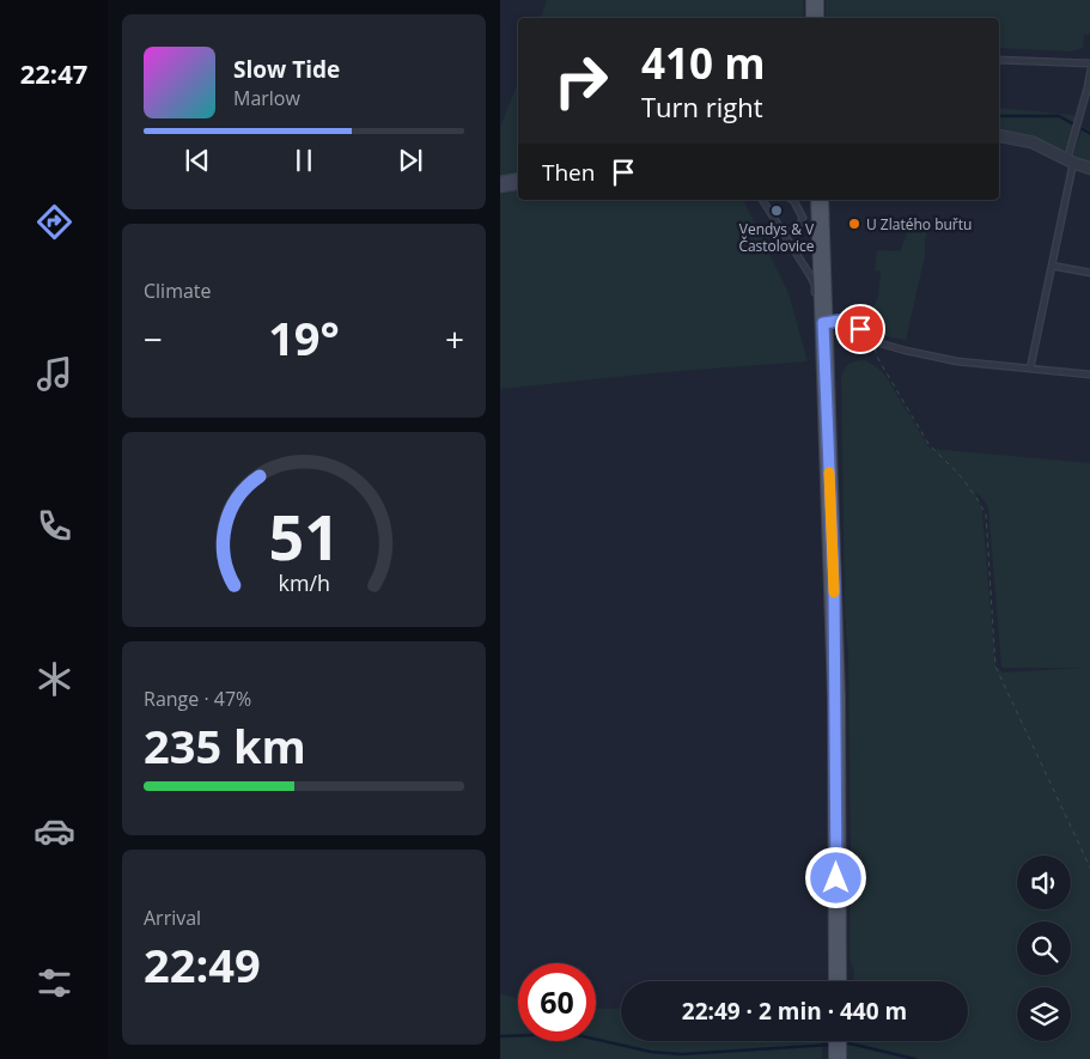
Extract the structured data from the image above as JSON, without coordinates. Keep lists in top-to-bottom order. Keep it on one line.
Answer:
{"places":["Vendys & V Častolovice","U Zlatého buřtu"],"page":{"tabs":"22:47","turn":["410 m","Turn right"],"song":["Slow Tide","Marlow"],"then":"Then","tile":["Climate",["Range · 47%","235 km"],["Arrival","22:49"]],"heat":["−","19°","+"],"limit":"60","trip":"22:49 · 2 min · 440 m","gauge":["51","km/h"]}}
